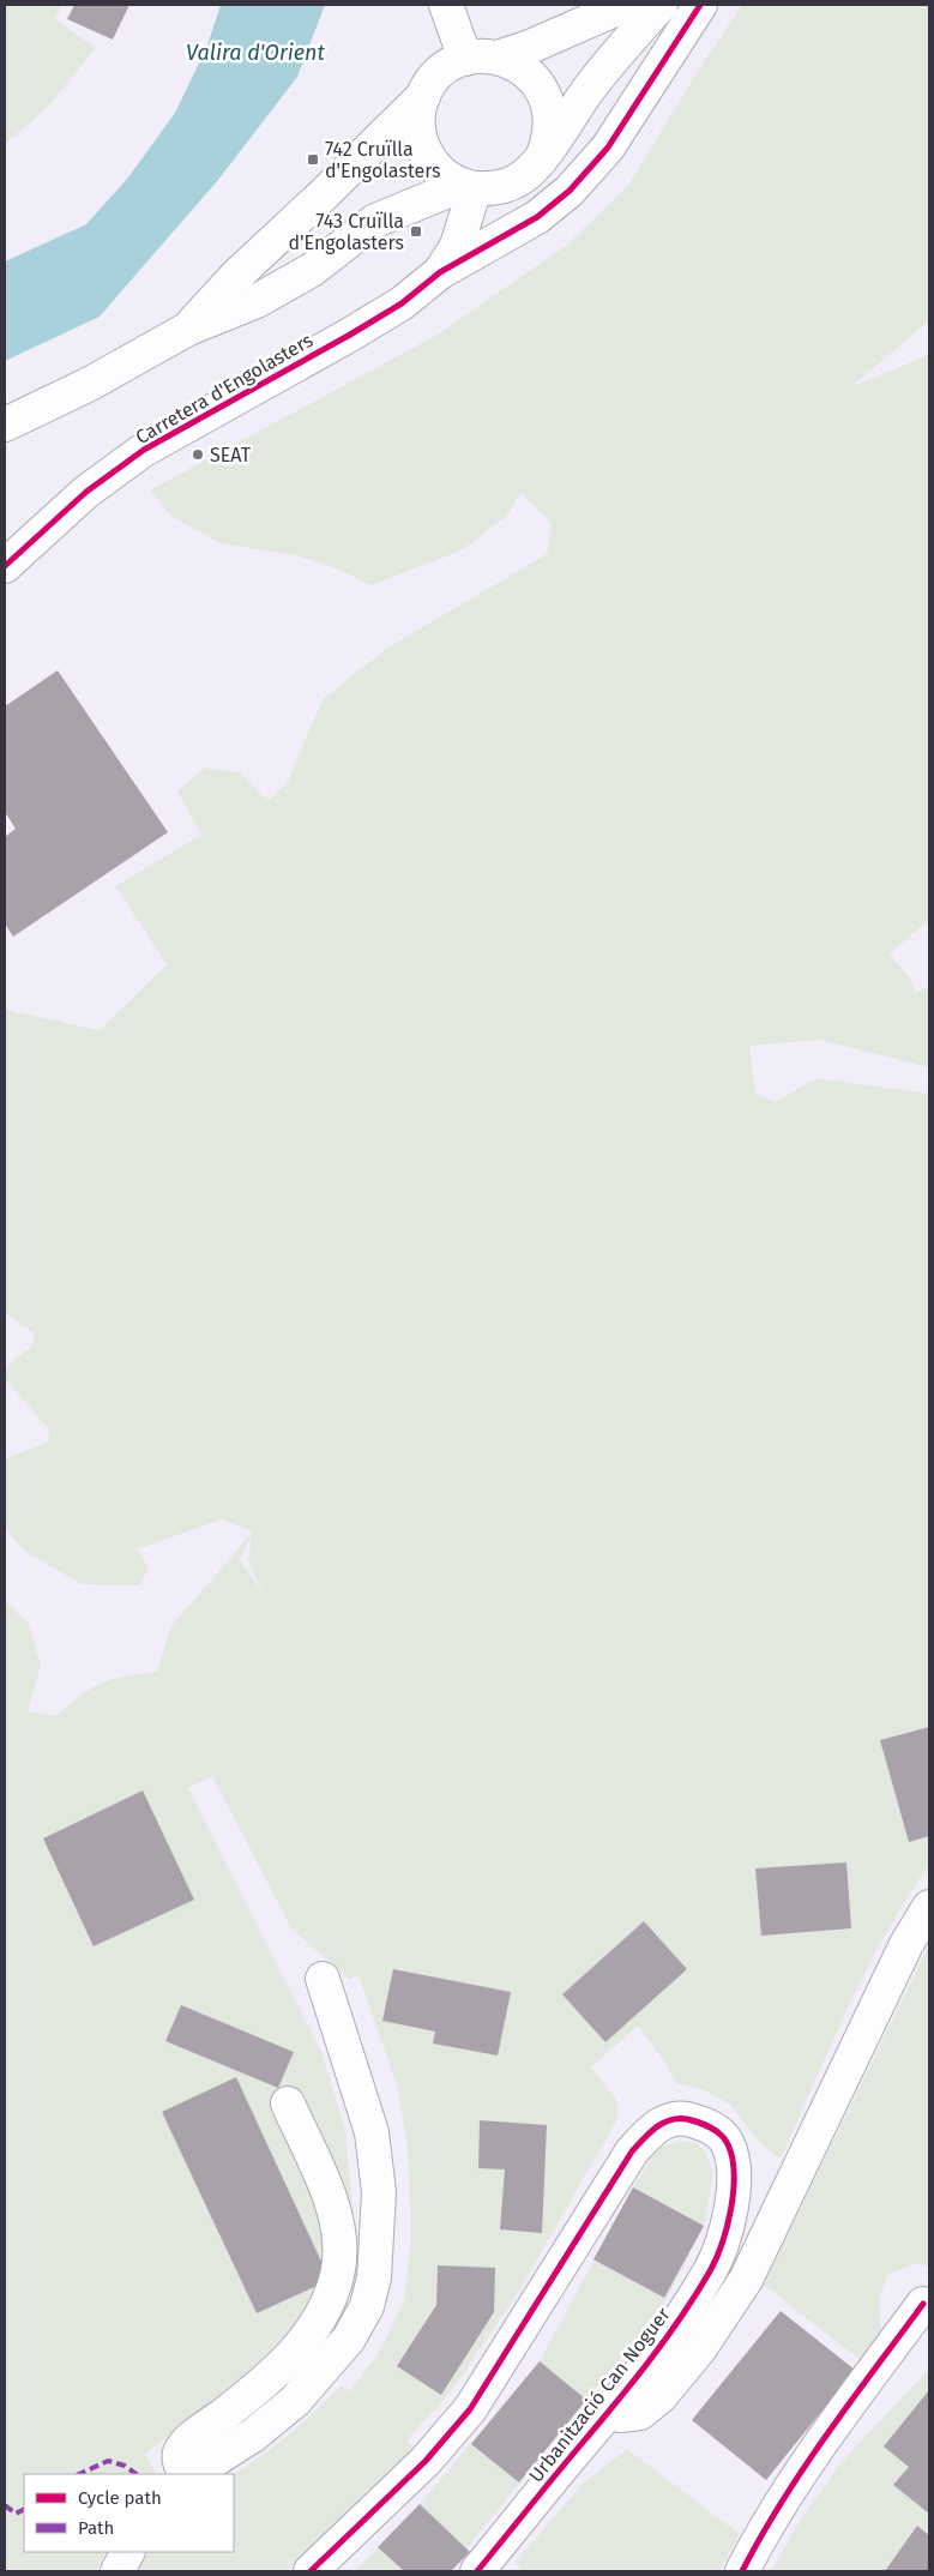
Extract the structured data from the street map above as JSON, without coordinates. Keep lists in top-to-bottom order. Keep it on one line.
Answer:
{"streets":{"main road":["Carretera d'Engolasters","Urbanització Can Noguer"]},"water":["Valira d'Orient"],"places":{"transit":["742 Cruïlla d'Engolasters","743 Cruïlla d'Engolasters"],"other":["SEAT"]},"legend":["Cycle path","Path"]}
